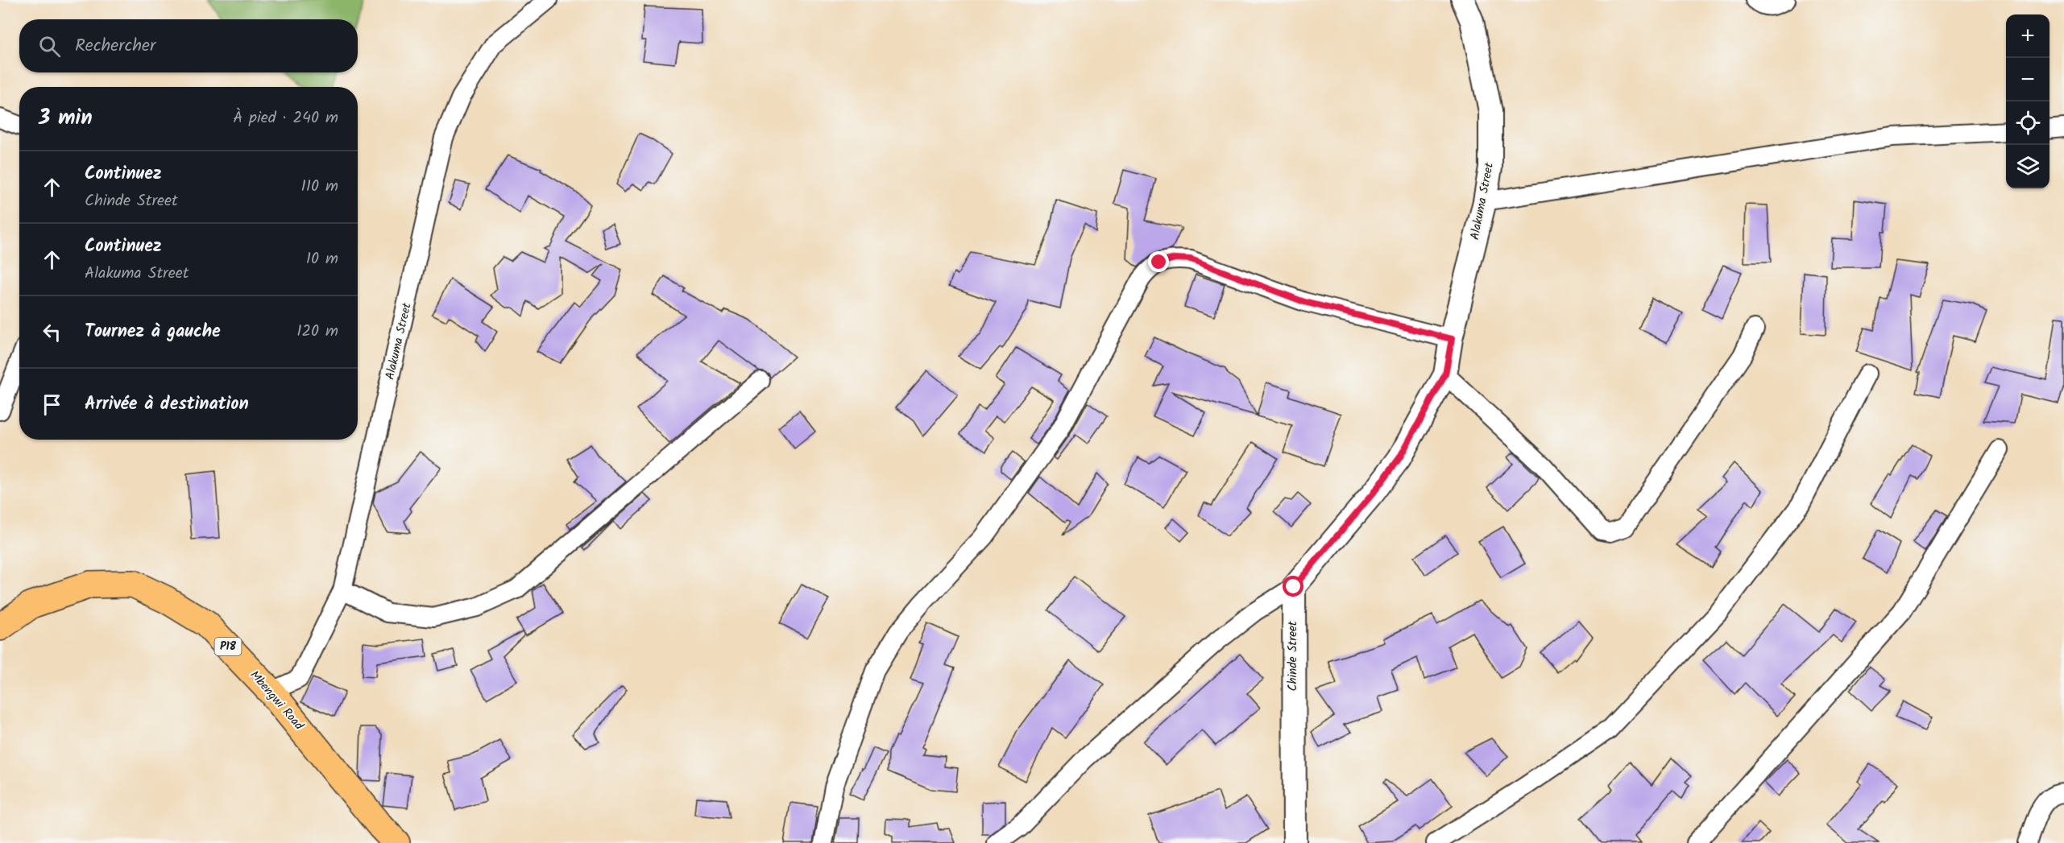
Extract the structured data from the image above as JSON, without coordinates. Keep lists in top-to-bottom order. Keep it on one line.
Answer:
{"streets":{"main road":["P18","Mbengwi Road"],"street":["Alakuma Street","Chinde Street"]},"crossings":[["Alakuma Street","Mbengwi Road"]],"page":{"map_buttons":["+","−"],"search":"Rechercher","heading":["3 min","À pied · 240 m"],"list":[["Continuez","Chinde Street","110 m"],["Continuez","Alakuma Street","10 m"],["Tournez à gauche","120 m"],"Arrivée à destination"]}}
